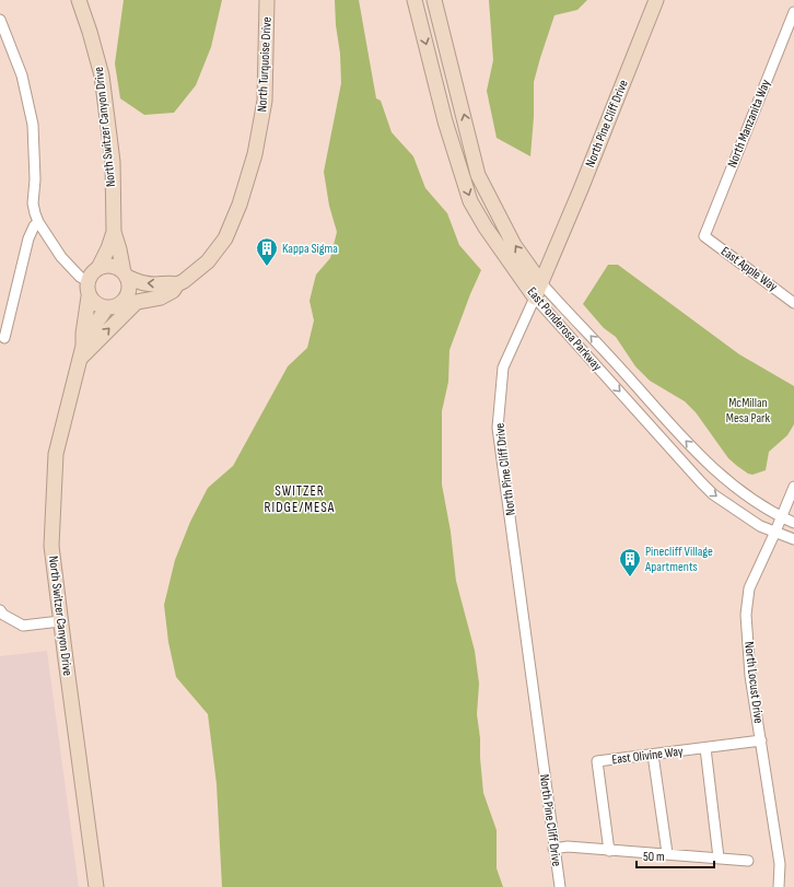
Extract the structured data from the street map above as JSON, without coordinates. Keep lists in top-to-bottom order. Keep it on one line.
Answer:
{"streets":{"street":["North Turquoise Drive","North Pine Cliff Drive","North Manzanita Way","North Switzer Canyon Drive","East Apple Way","East Ponderosa Parkway","North Locust Drive","East Olivine Way"]},"crossings":[["North Turquoise Drive","North Switzer Canyon Drive"],["North Pine Cliff Drive","East Ponderosa Parkway"],["North Manzanita Way","East Apple Way"],["East Ponderosa Parkway","North Locust Drive"],["North Locust Drive","East Olivine Way"]],"districts":["SWITZER RIDGE/MESA"],"parks":["McMillan Mesa Park"],"places":{"building":["Kappa Sigma","Pinecliff Village Apartments"]},"scale_bar":"50 m"}
